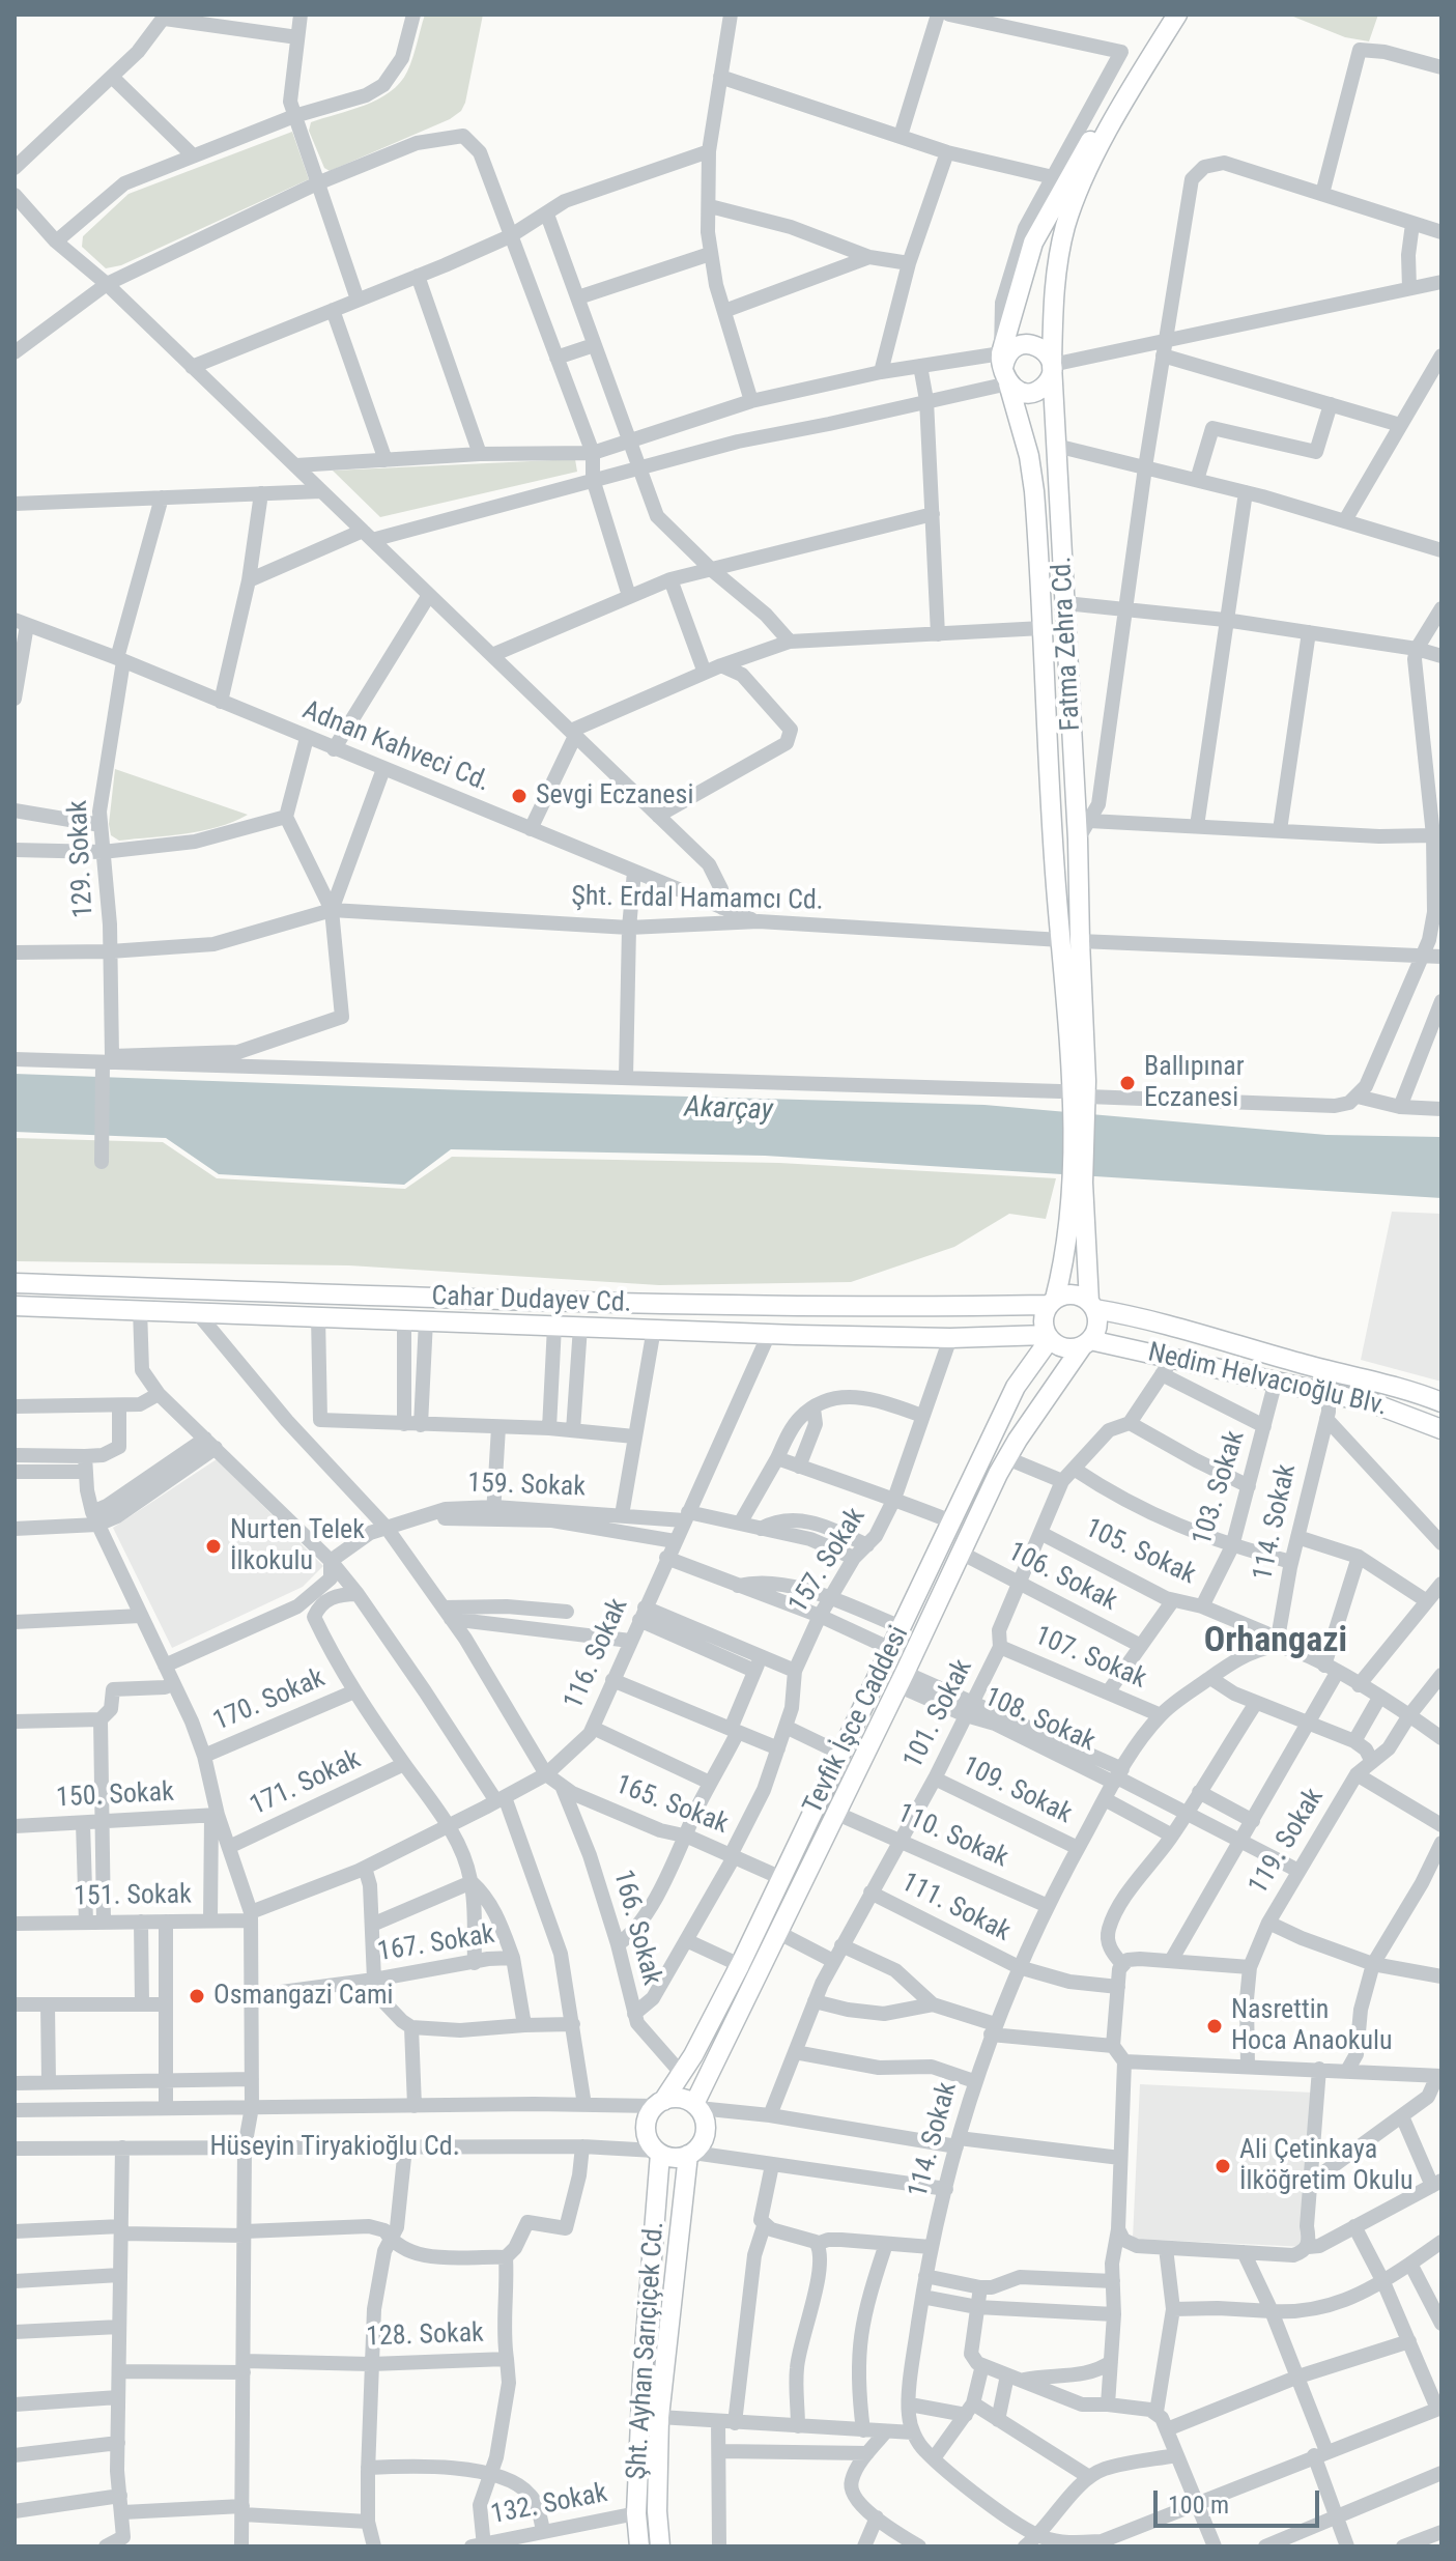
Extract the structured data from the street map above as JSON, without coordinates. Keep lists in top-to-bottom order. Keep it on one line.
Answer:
{"streets":{"main road":["Fatma Zehra Cd.","Cahar Dudayev Cd.","Nedim Helvacıoğlu Blv.","Tevfik İşce Caddesi","Hüseyin Tiryakioğlu Cd.","Şht. Ayhan Sarıçiçek Cd."],"street":["Adnan Kahveci Cd.","129. Sokak","Şht. Erdal Hamamcı Cd.","159. Sokak","103. Sokak","114. Sokak","105. Sokak","157. Sokak","106. Sokak","116. Sokak","107. Sokak","170. Sokak","101. Sokak","108. Sokak","171. Sokak","109. Sokak","150. Sokak","165. Sokak","110. Sokak","119. Sokak","151. Sokak","111. Sokak","166. Sokak","167. Sokak","128. Sokak","132. Sokak"]},"crossings":[["Fatma Zehra Cd.","Şht. Erdal Hamamcı Cd."],["Fatma Zehra Cd.","Cahar Dudayev Cd."],["Fatma Zehra Cd.","Nedim Helvacıoğlu Blv."],["Fatma Zehra Cd.","Tevfik İşce Caddesi"],["Adnan Kahveci Cd.","129. Sokak"],["Adnan Kahveci Cd.","Şht. Erdal Hamamcı Cd."],["129. Sokak","Şht. Erdal Hamamcı Cd."],["Cahar Dudayev Cd.","Nedim Helvacıoğlu Blv."],["Cahar Dudayev Cd.","157. Sokak"],["Cahar Dudayev Cd.","116. Sokak"],["Cahar Dudayev Cd.","Tevfik İşce Caddesi"],["Nedim Helvacıoğlu Blv.","103. Sokak"],["Nedim Helvacıoğlu Blv.","114. Sokak"],["Nedim Helvacıoğlu Blv.","101. Sokak"],["Nedim Helvacıoğlu Blv.","Tevfik İşce Caddesi"],["159. Sokak","157. Sokak"],["159. Sokak","116. Sokak"],["103. Sokak","105. Sokak"],["114. Sokak","105. Sokak"],["114. Sokak","107. Sokak"],["114. Sokak","108. Sokak"],["114. Sokak","109. Sokak"],["114. Sokak","110. Sokak"],["114. Sokak","111. Sokak"],["114. Sokak","Hüseyin Tiryakioğlu Cd."],["105. Sokak","101. Sokak"],["105. Sokak","119. Sokak"],["157. Sokak","165. Sokak"],["157. Sokak","166. Sokak"],["106. Sokak","101. Sokak"],["106. Sokak","Tevfik İşce Caddesi"],["116. Sokak","165. Sokak"],["116. Sokak","151. Sokak"],["107. Sokak","101. Sokak"],["101. Sokak","108. Sokak"],["101. Sokak","109. Sokak"],["101. Sokak","110. Sokak"],["101. Sokak","111. Sokak"],["101. Sokak","Hüseyin Tiryakioğlu Cd."],["Tevfik İşce Caddesi","108. Sokak"],["Tevfik İşce Caddesi","165. Sokak"],["Tevfik İşce Caddesi","110. Sokak"],["Tevfik İşce Caddesi","166. Sokak"],["Tevfik İşce Caddesi","Hüseyin Tiryakioğlu Cd."],["Tevfik İşce Caddesi","Şht. Ayhan Sarıçiçek Cd."],["108. Sokak","119. Sokak"],["165. Sokak","166. Sokak"],["Hüseyin Tiryakioğlu Cd.","Şht. Ayhan Sarıçiçek Cd."],["Şht. Ayhan Sarıçiçek Cd.","132. Sokak"]],"districts":["Orhangazi"],"water":["Akarçay"],"places":["Sevgi Eczanesi","Ballıpınar Eczanesi","Nurten Telek İlkokulu","Osmangazi Cami","Nasrettin Hoca Anaokulu","Ali Çetinkaya İlköğretim Okulu"],"scale_bar":"100 m"}
